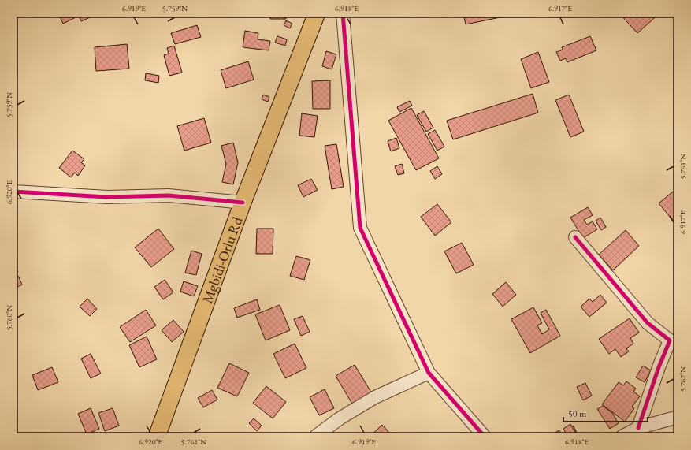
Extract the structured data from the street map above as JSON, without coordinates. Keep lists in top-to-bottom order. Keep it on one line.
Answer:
{"streets":{"main road":["Mgbidi-Orlu Rd"]},"scale_bar":"50 m","coordinates":["6.919°E","5.759°N","6.918°E","6.917°E","5.761°N","6.920°E","5.760°N","5.762°N"]}
